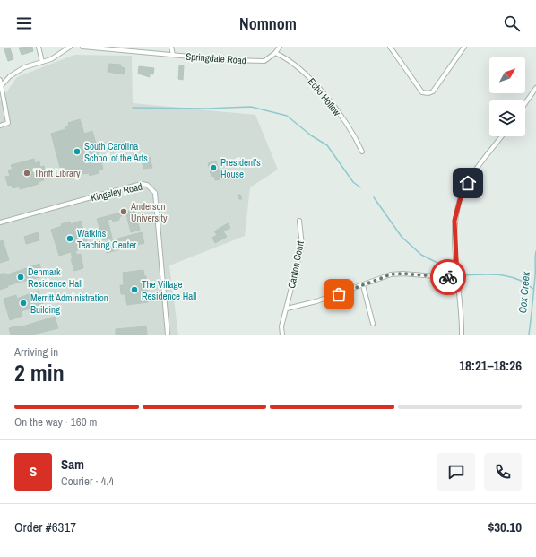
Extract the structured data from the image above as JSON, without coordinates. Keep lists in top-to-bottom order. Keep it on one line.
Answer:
{"streets":{"street":["Springdale Road","Echo Hollow","Kingsley Road","Carlton Court"]},"crossings":[["Springdale Road","Echo Hollow"]],"water":["Cox Creek"],"places":["South Carolina School of the Arts","President's House","Thrift Library","Anderson University","Watkins Teaching Center","Denmark Residence Hall","The Village Residence Hall","Merritt Administration Building"],"north":"top right","page":{"header":"Nomnom","heading":["2 min","Arriving in","18:21–18:26"],"panel":["Sam","Courier · 4.4","Order #6317","$30.10"],"bar":"On the way · 160 m","round":"S"}}
